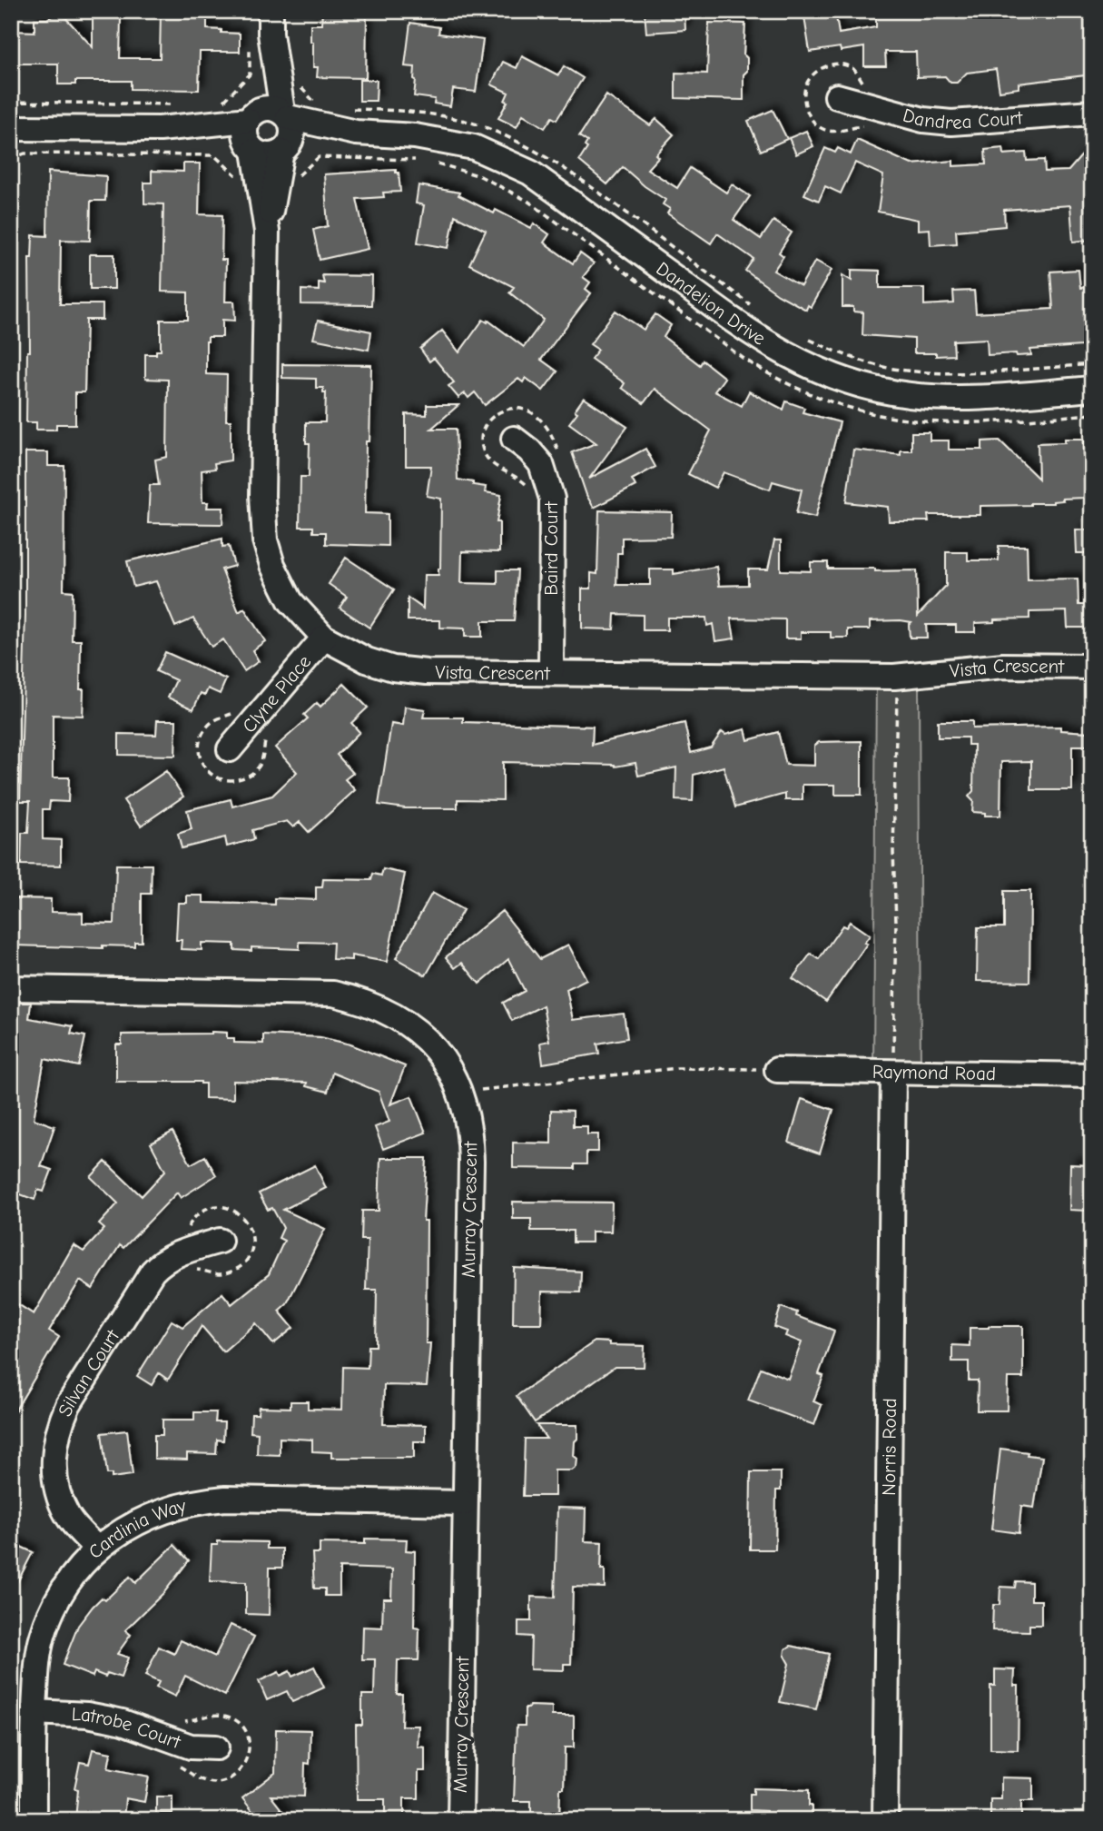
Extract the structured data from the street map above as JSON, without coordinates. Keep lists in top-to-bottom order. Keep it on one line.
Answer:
{"streets":{"street":["Dandrea Court","Dandelion Drive","Baird Court","Vista Crescent","Clyne Place","Raymond Road","Murray Crescent","Silvan Court","Norris Road","Cardinia Way","Latrobe Court"]},"crossings":[["Dandelion Drive","Vista Crescent"],["Baird Court","Vista Crescent"],["Vista Crescent","Clyne Place"],["Raymond Road","Norris Road"],["Murray Crescent","Cardinia Way"],["Silvan Court","Cardinia Way"],["Cardinia Way","Latrobe Court"]]}
